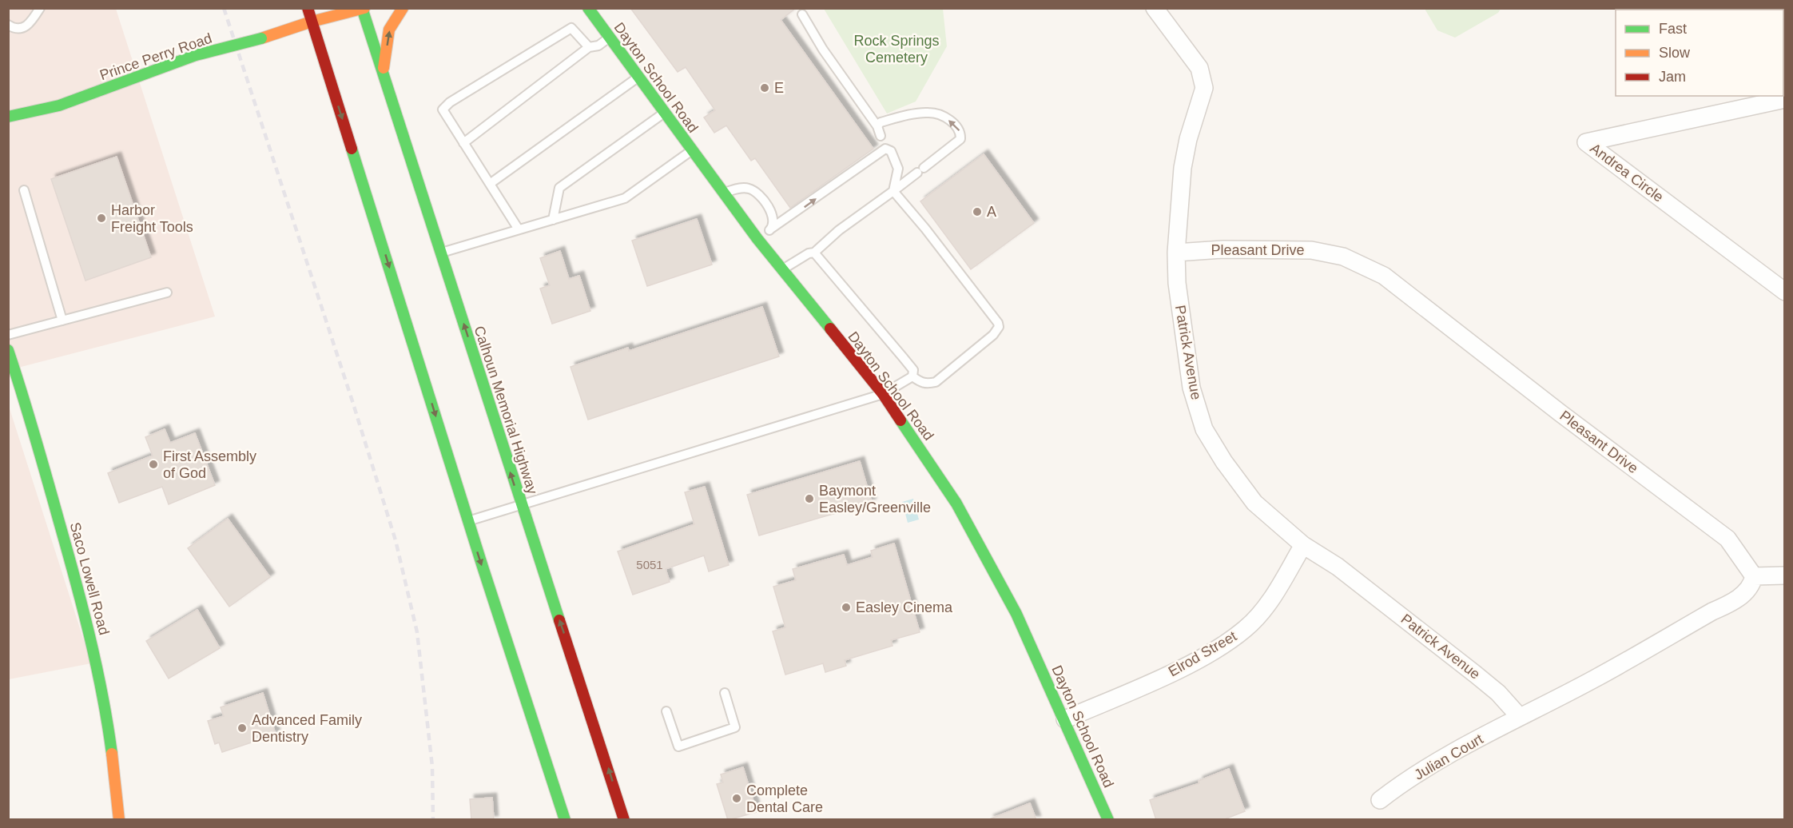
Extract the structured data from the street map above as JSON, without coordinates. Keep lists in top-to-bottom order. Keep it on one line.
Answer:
{"streets":{"main road":["Prince Perry Road","Dayton School Road","Calhoun Memorial Highway","Saco Lowell Road"],"street":["Andrea Circle","Pleasant Drive","Patrick Avenue","Elrod Street","Julian Court"]},"crossings":[["Prince Perry Road","Calhoun Memorial Highway"],["Dayton School Road","Elrod Street"],["Pleasant Drive","Patrick Avenue"],["Patrick Avenue","Elrod Street"],["Patrick Avenue","Julian Court"]],"parks":["Rock Springs Cemetery"],"places":["E","A","Harbor Freight Tools","First Assembly of God","Baymont Easley/Greenville","Easley Cinema","Advanced Family Dentistry","Complete Dental Care"],"house_numbers":["5051"],"legend":["Fast","Slow","Jam"]}
